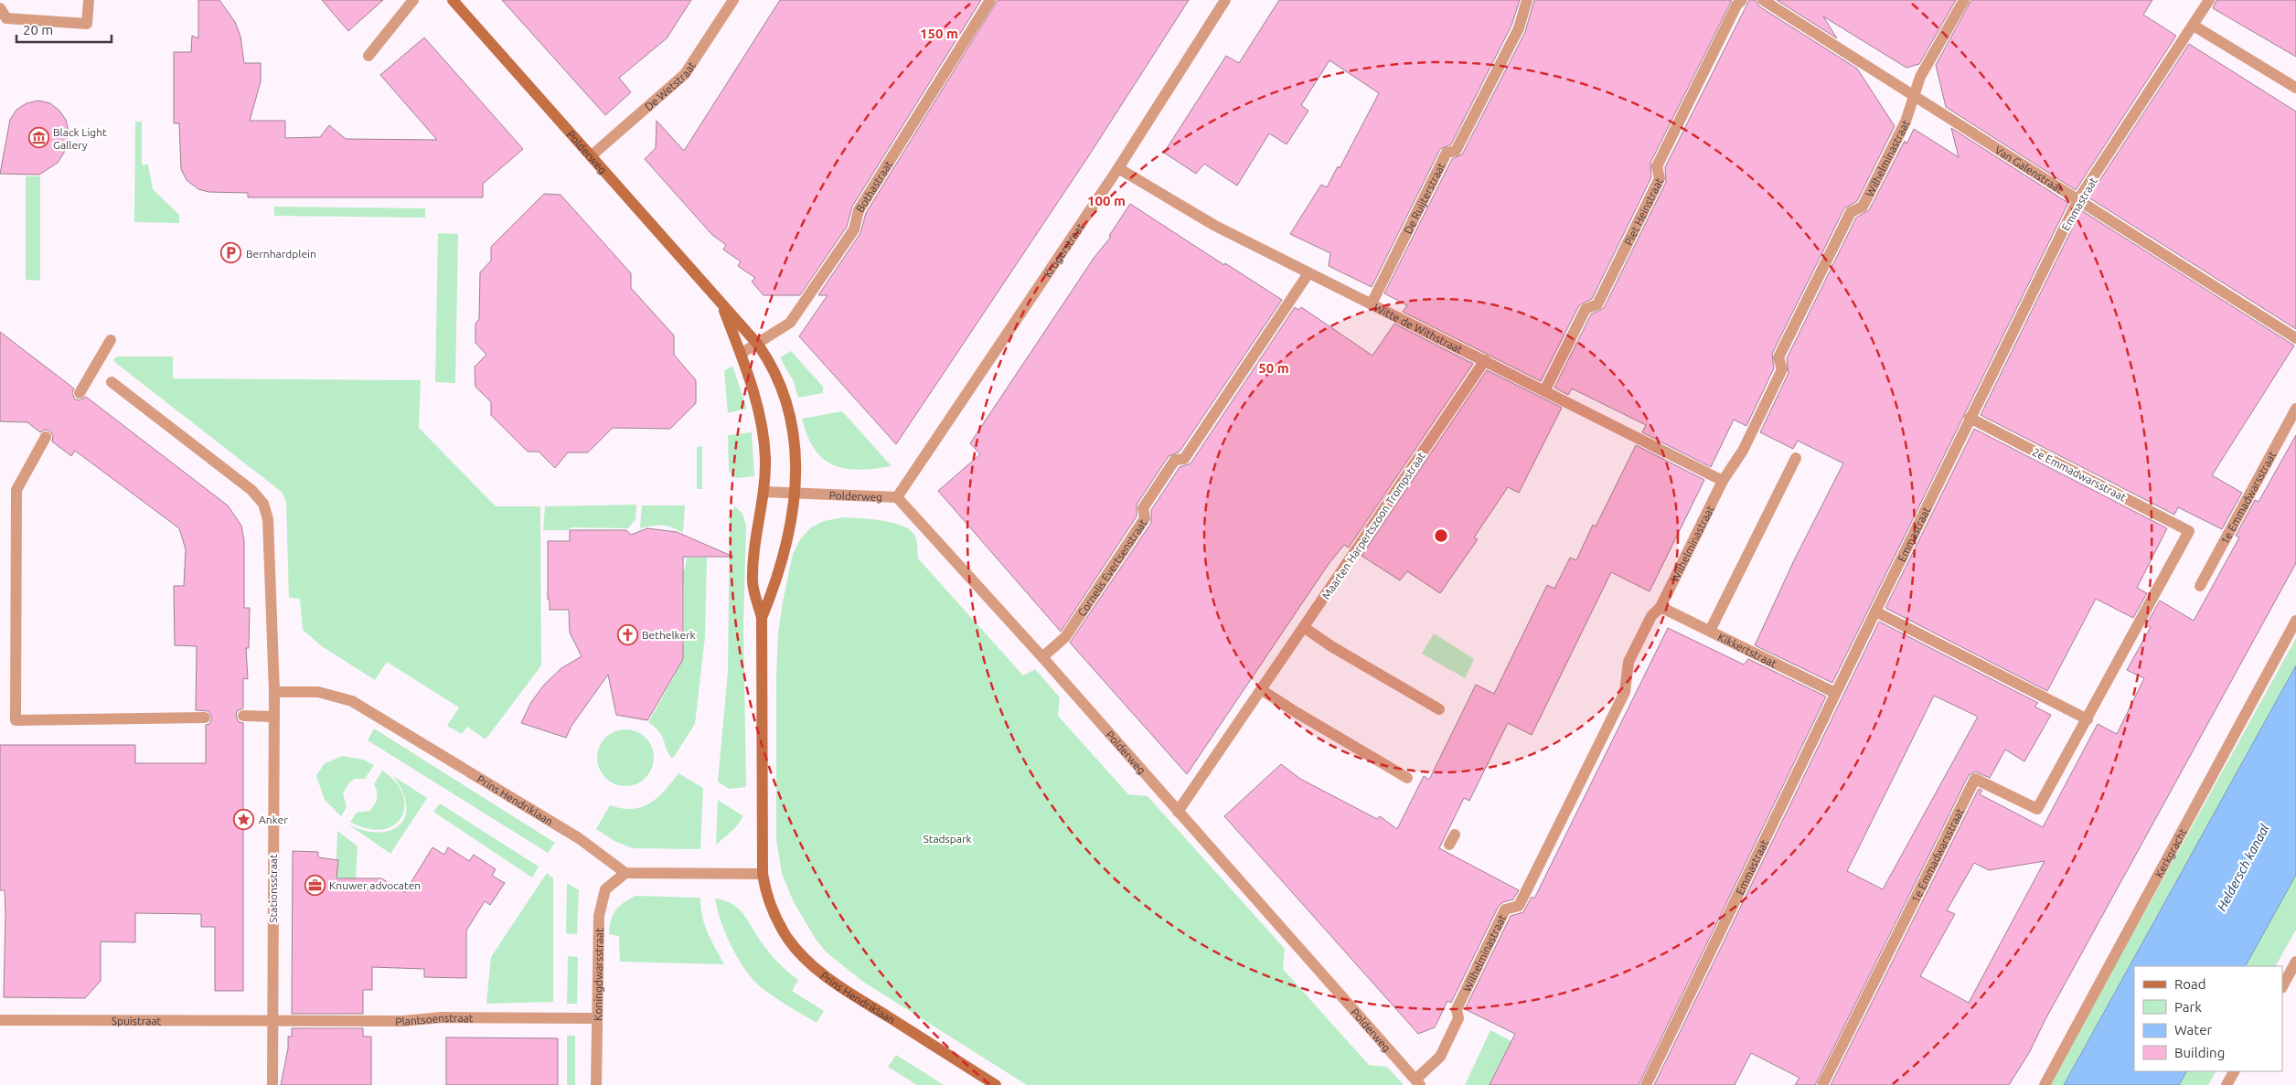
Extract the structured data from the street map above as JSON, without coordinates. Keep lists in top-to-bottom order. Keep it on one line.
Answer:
{"streets":{"main road":["Polderweg","Prins Hendriklaan"],"street":["De Wetstraat","Wilhelminastraat","Van Galenstraat","Bothastraat","De Ruijterstraat","Emmastraat","Piet Heinstraat","Krugerstraat","Witte de Withstraat","2e Emmadwarsstraat","1e Emmadwarsstraat","Maarten Harpertszoon Trompstraat","Cornelis Evertsenstraat","Kikkertstraat","Kerkgracht","Stationsstraat","Koningdwarsstraat","Plantsoenstraat","Spuistraat"]},"crossings":[["De Wetstraat","Polderweg"],["Polderweg","Wilhelminastraat"],["Polderweg","Bothastraat"],["Polderweg","Krugerstraat"],["Polderweg","Maarten Harpertszoon Trompstraat"],["Polderweg","Cornelis Evertsenstraat"],["Polderweg","Prins Hendriklaan"],["Wilhelminastraat","Van Galenstraat"],["Wilhelminastraat","Witte de Withstraat"],["Wilhelminastraat","Kikkertstraat"],["Van Galenstraat","Emmastraat"],["De Ruijterstraat","Witte de Withstraat"],["Emmastraat","2e Emmadwarsstraat"],["Emmastraat","Kikkertstraat"],["Piet Heinstraat","Witte de Withstraat"],["Krugerstraat","Witte de Withstraat"],["Witte de Withstraat","Maarten Harpertszoon Trompstraat"],["Witte de Withstraat","Cornelis Evertsenstraat"],["2e Emmadwarsstraat","1e Emmadwarsstraat"],["Prins Hendriklaan","Stationsstraat"],["Prins Hendriklaan","Koningdwarsstraat"],["Stationsstraat","Plantsoenstraat"],["Stationsstraat","Spuistraat"],["Koningdwarsstraat","Plantsoenstraat"],["Plantsoenstraat","Spuistraat"]],"water":["Heldersch kanaal"],"parks":["Stadspark"],"places":{"museum":["Black Light Gallery"],"parking":["Bernhardplein"],"church":["Bethelkerk"],"place":["Anker"],"office":["Knuwer advocaten"]},"legend":["Road","Park","Water","Building"],"scale_bar":"20 m","rings":["150 m","100 m","50 m"]}
